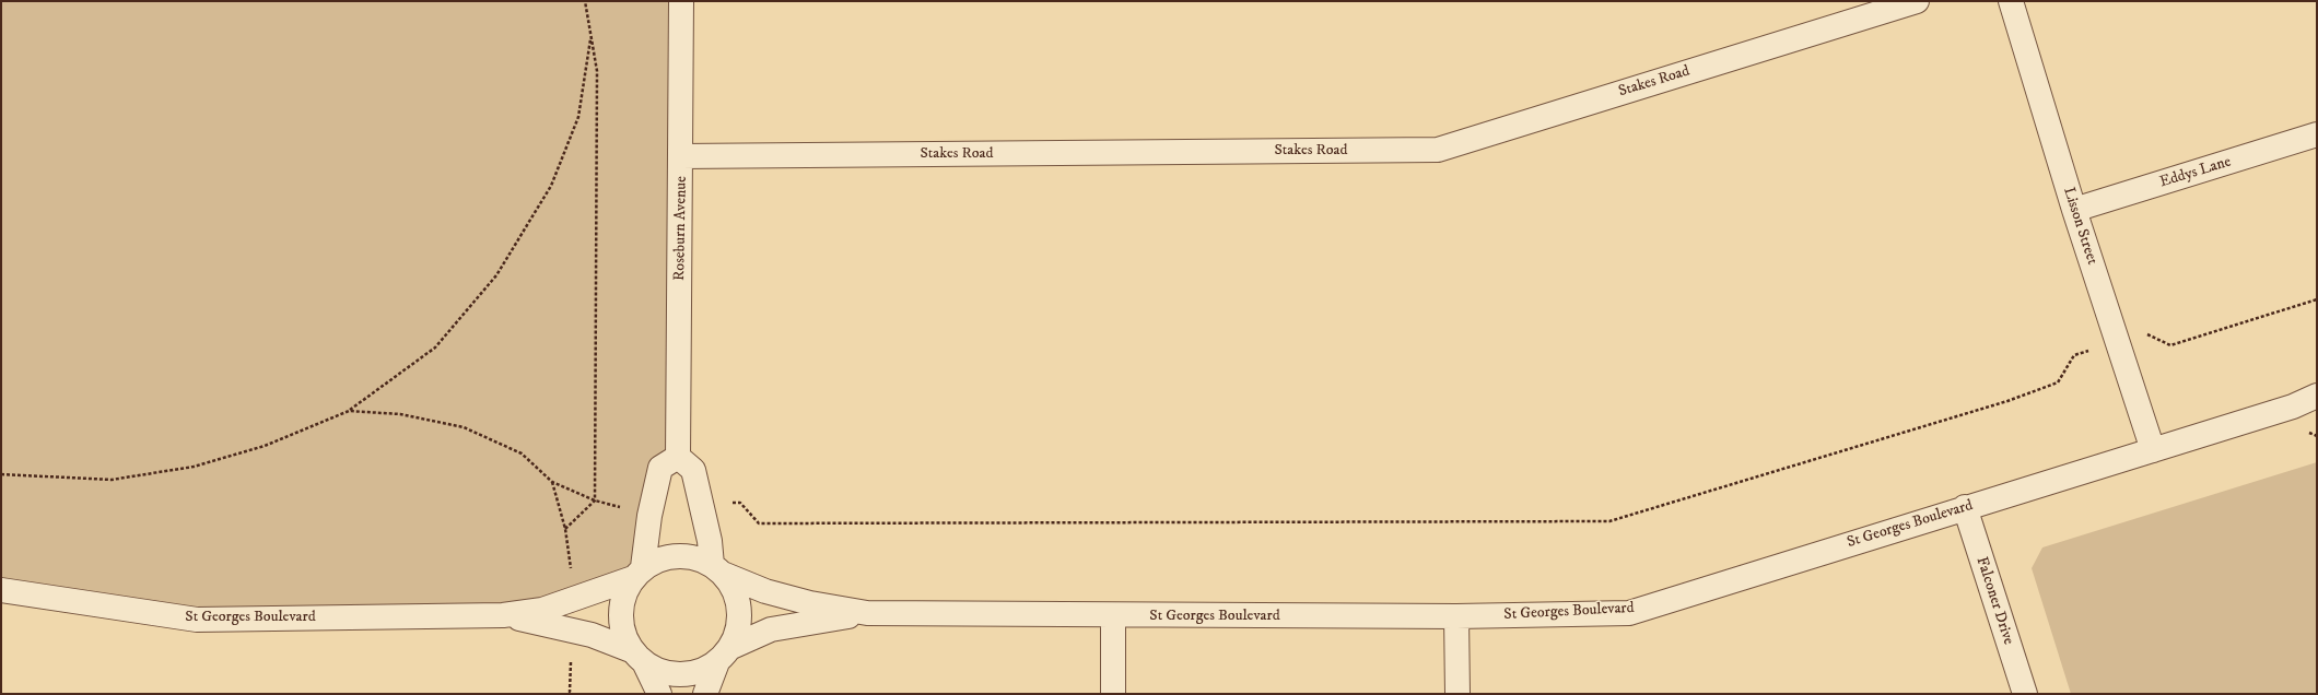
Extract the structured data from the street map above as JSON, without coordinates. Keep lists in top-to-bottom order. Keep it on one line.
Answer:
{"streets":{"street":["Stakes Road","Eddys Lane","Lisson Street","Roseburn Avenue","St Georges Boulevard","Falconer Drive"]},"crossings":[["Stakes Road","Roseburn Avenue"],["Eddys Lane","Lisson Street"],["Lisson Street","St Georges Boulevard"],["St Georges Boulevard","Falconer Drive"]]}
